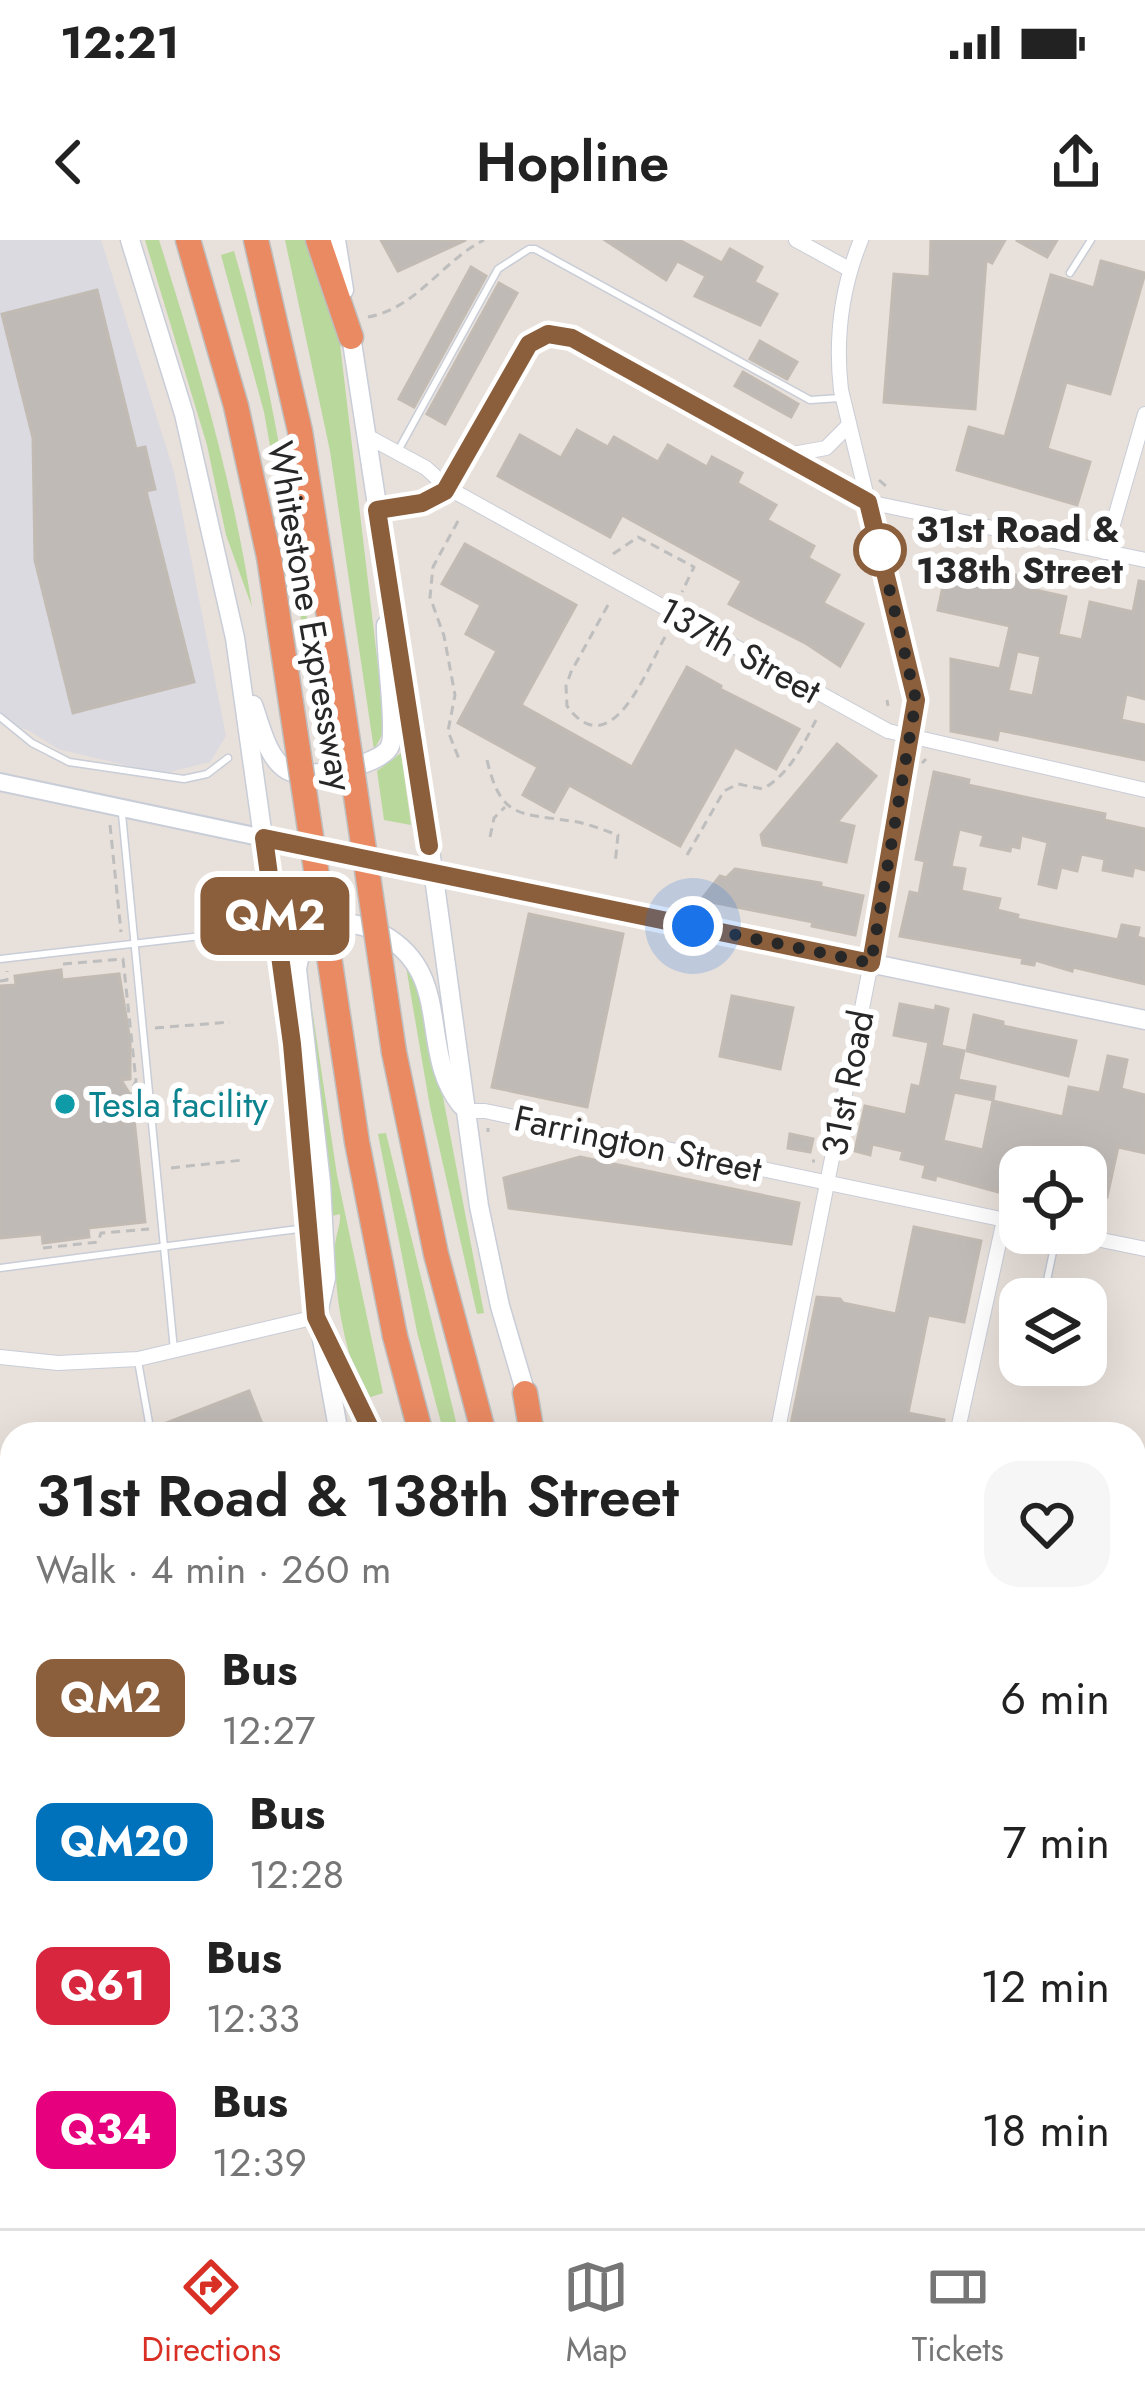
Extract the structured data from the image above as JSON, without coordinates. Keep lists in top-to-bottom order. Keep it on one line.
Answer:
{"streets":{"highway":["Whitestone Expressway"],"street":["137th Street","31st Road","Farrington Street"]},"crossings":[["137th Street","31st Road"],["31st Road","Farrington Street"]],"places":["31st Road & 138th Street","Tesla facility"],"lines":["bus line QM2"],"page":{"status":"12:21","header":"Hopline","on_map":"QM2","heading":["31st Road & 138th Street","Walk · 4 min · 260 m"],"list":[{"mark":"QM2","name":"Bus","note":"12:27","value":"6 min"},{"mark":"QM20","name":"Bus","note":"12:28","value":"7 min"},{"mark":"Q61","name":"Bus","note":"12:33","value":"12 min"},{"mark":"Q34","name":"Bus","note":"12:39","value":"18 min"}],"tabs":["Directions","Map","Tickets"]}}
